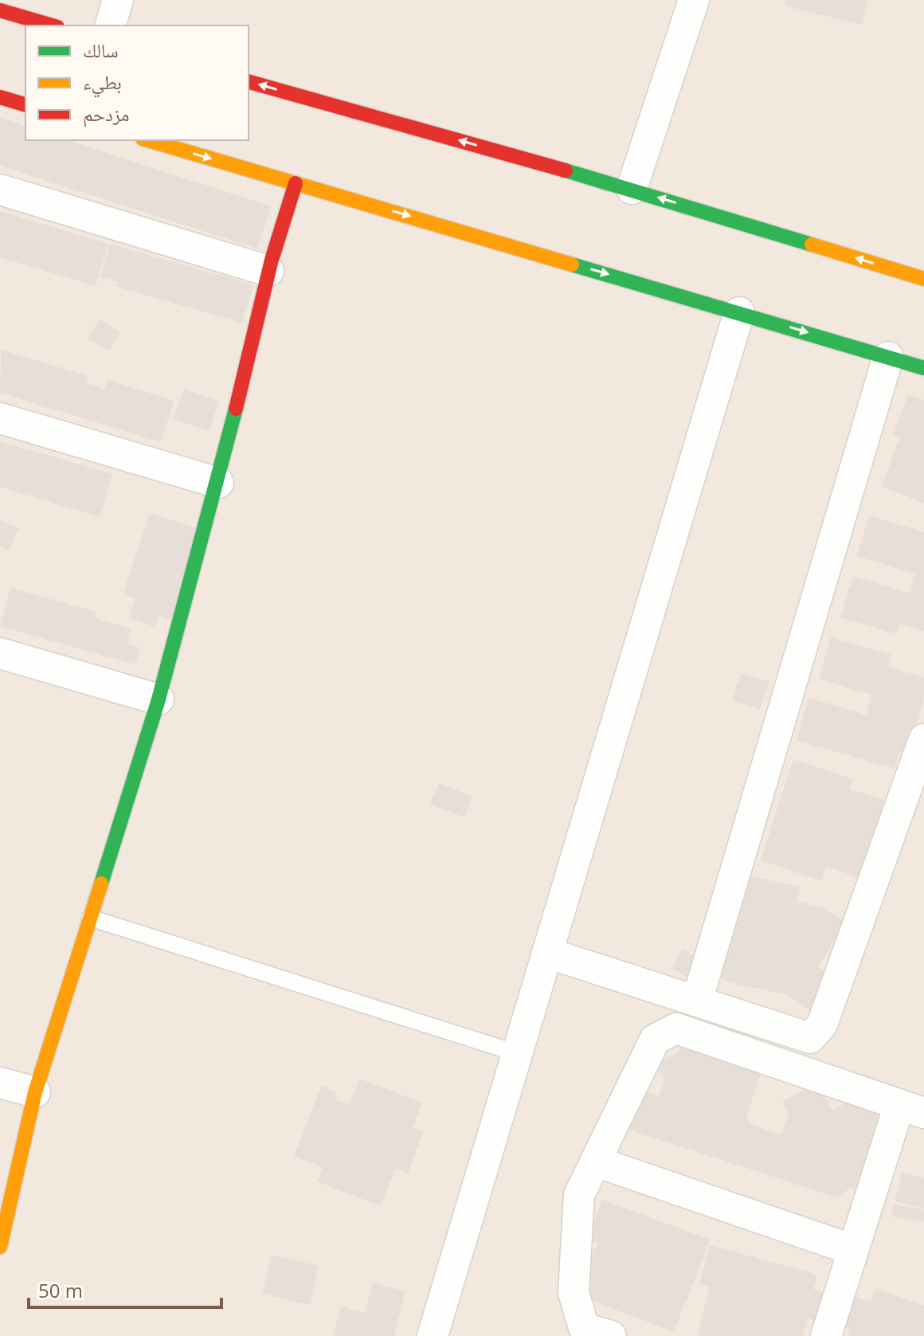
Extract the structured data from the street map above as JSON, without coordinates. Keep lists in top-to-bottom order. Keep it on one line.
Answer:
{"legend":["سالك","بطيء","مزدحم"],"scale_bar":"50 m"}
